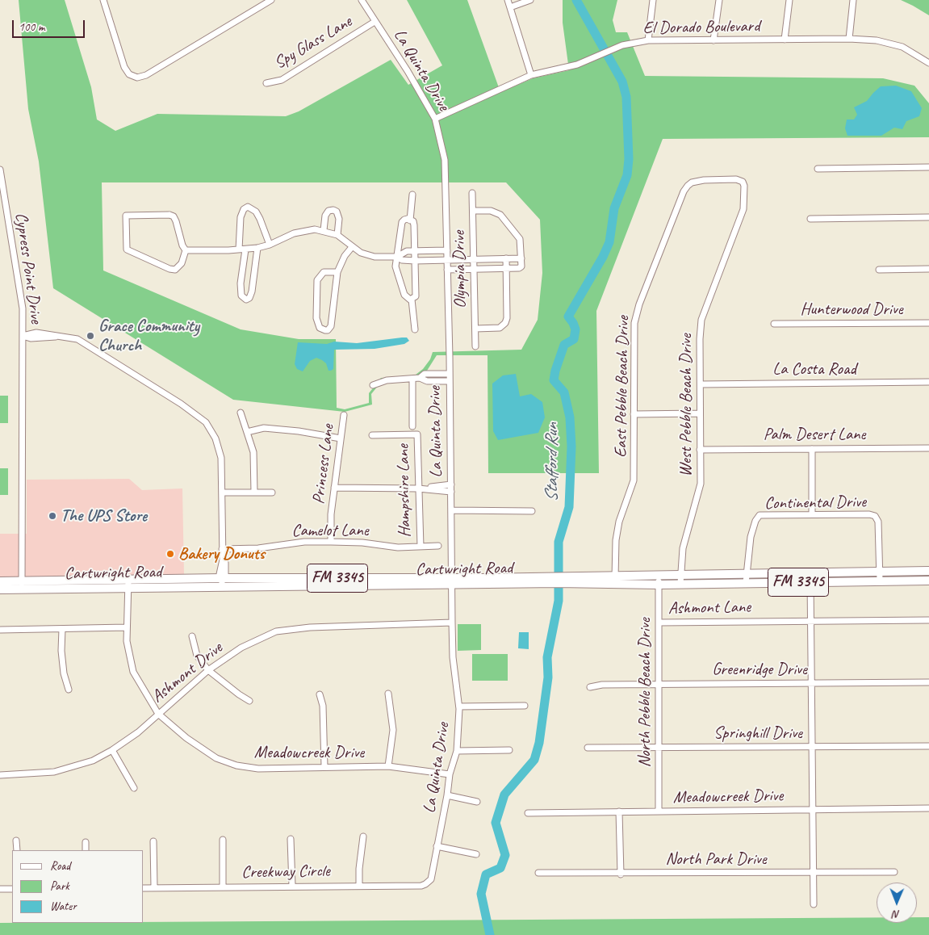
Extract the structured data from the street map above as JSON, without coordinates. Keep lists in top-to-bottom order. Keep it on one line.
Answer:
{"streets":{"main road":["Cartwright Road","FM 3345"],"street":["El Dorado Boulevard","Spy Glass Lane","La Quinta Drive","Cypress Point Drive","Olympia Drive","Hunterwood Drive","La Costa Road","East Pebble Beach Drive","West Pebble Beach Drive","Palm Desert Lane","Princess Lane","Hampshire Lane","Continental Drive","Camelot Lane","Ashmont Lane","Greenridge Drive","Ashmont Drive","North Pebble Beach Drive","Springhill Drive","Meadowcreek Drive","North Park Drive","Creekway Circle"]},"crossings":[["El Dorado Boulevard","La Quinta Drive"],["Spy Glass Lane","La Quinta Drive"],["La Quinta Drive","Cartwright Road"],["La Quinta Drive","Ashmont Drive"],["La Quinta Drive","Meadowcreek Drive"],["La Quinta Drive","Creekway Circle"],["Cypress Point Drive","Cartwright Road"],["La Costa Road","West Pebble Beach Drive"],["East Pebble Beach Drive","West Pebble Beach Drive"],["East Pebble Beach Drive","Cartwright Road"],["West Pebble Beach Drive","Palm Desert Lane"],["West Pebble Beach Drive","Cartwright Road"],["Princess Lane","Camelot Lane"],["Hampshire Lane","Camelot Lane"],["Continental Drive","Cartwright Road"],["Cartwright Road","North Pebble Beach Drive"],["Cartwright Road","Meadowcreek Drive"],["Ashmont Lane","North Pebble Beach Drive"],["Greenridge Drive","North Pebble Beach Drive"],["Ashmont Drive","Meadowcreek Drive"],["North Pebble Beach Drive","Springhill Drive"],["North Pebble Beach Drive","Meadowcreek Drive"]],"water":["Stafford Run"],"places":["Grace Community Church","The UPS Store","Bakery Donuts"],"legend":["Road","Park","Water"],"scale_bar":"100 m","north":"bottom"}
